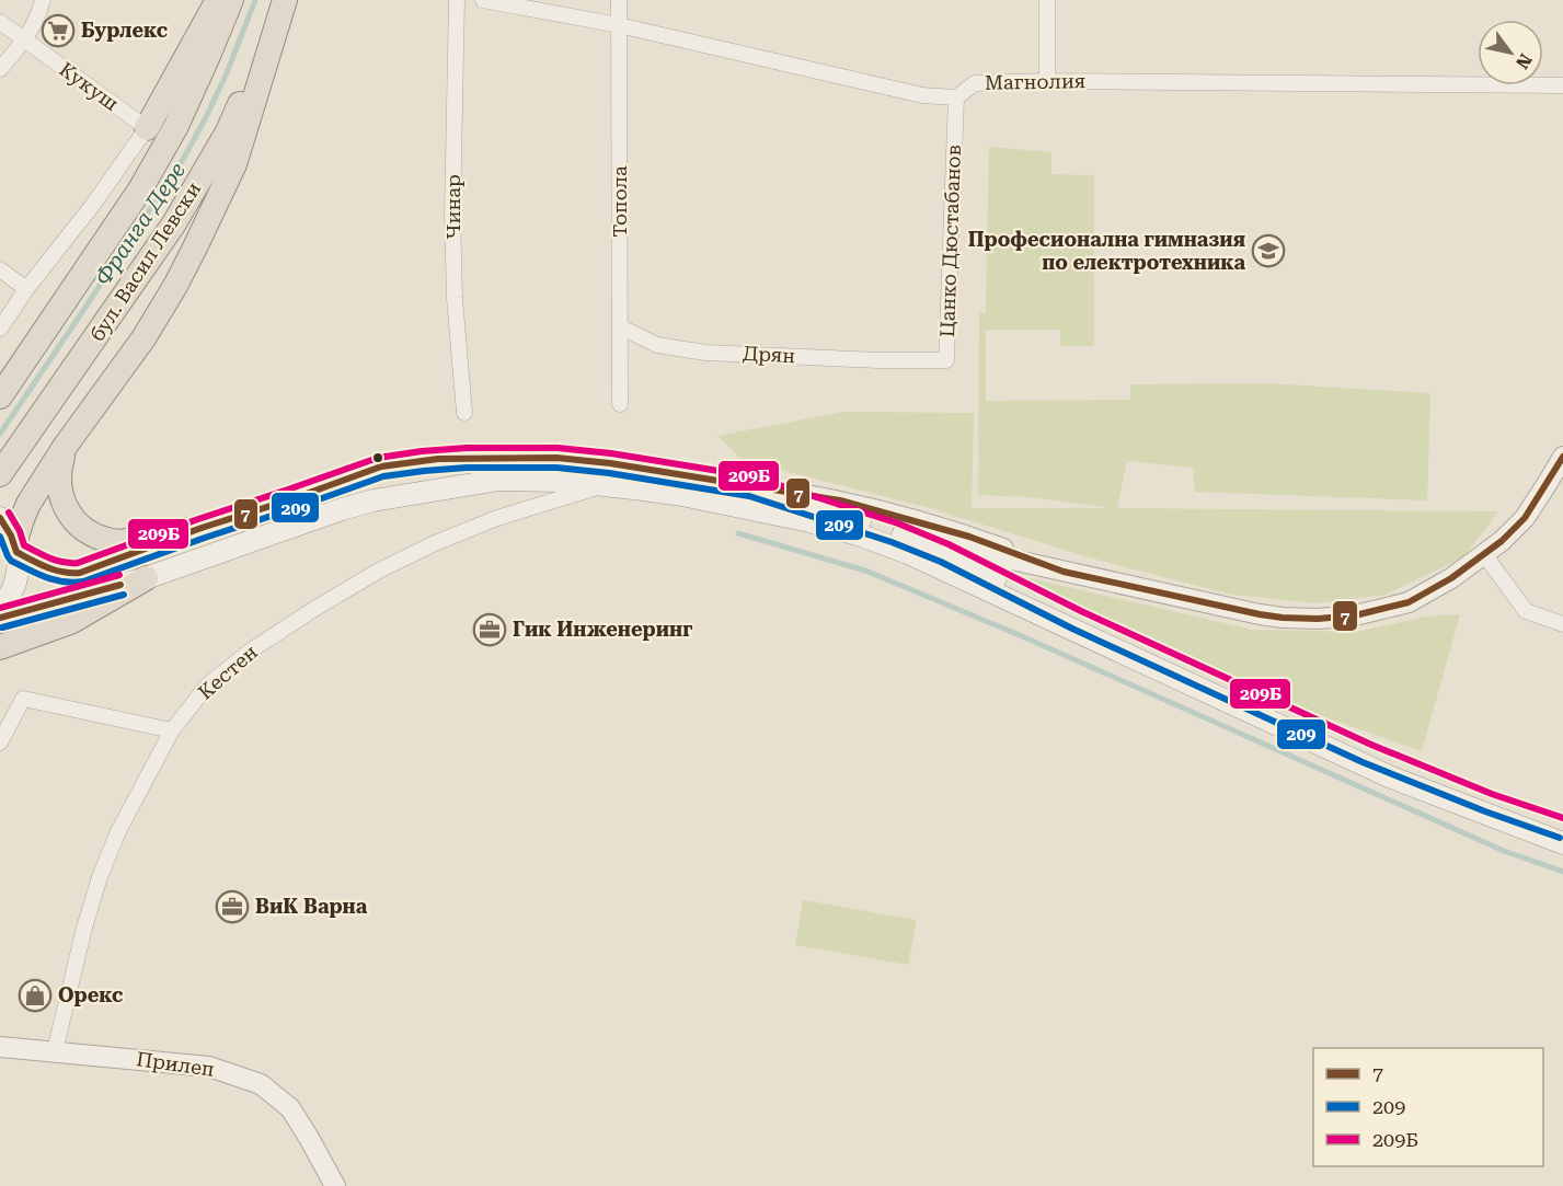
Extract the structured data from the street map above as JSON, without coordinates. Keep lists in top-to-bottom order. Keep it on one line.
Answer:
{"streets":{"highway":["бул. Васил Левски"],"street":["Магнолия","Кукуш","Топола","Чинар","Цанко Дюстабанов","Дрян","Кестен","Прилеп"]},"crossings":[["Магнолия","Топола"],["Магнолия","Цанко Дюстабанов"],["Топола","Дрян"],["Цанко Дюстабанов","Дрян"],["Кестен","Прилеп"]],"water":["Франга Дере"],"places":{"supermarket":["Бурлекс"],"school or university":["Професионална гимназия по електротехника"],"office":["Гик Инженеринг","ВиК Варна"],"shop":["Орекс"]},"lines":["transit line 209Б","transit line 7","transit line 209"],"legend":["7","209","209Б"],"north":"bottom right"}
